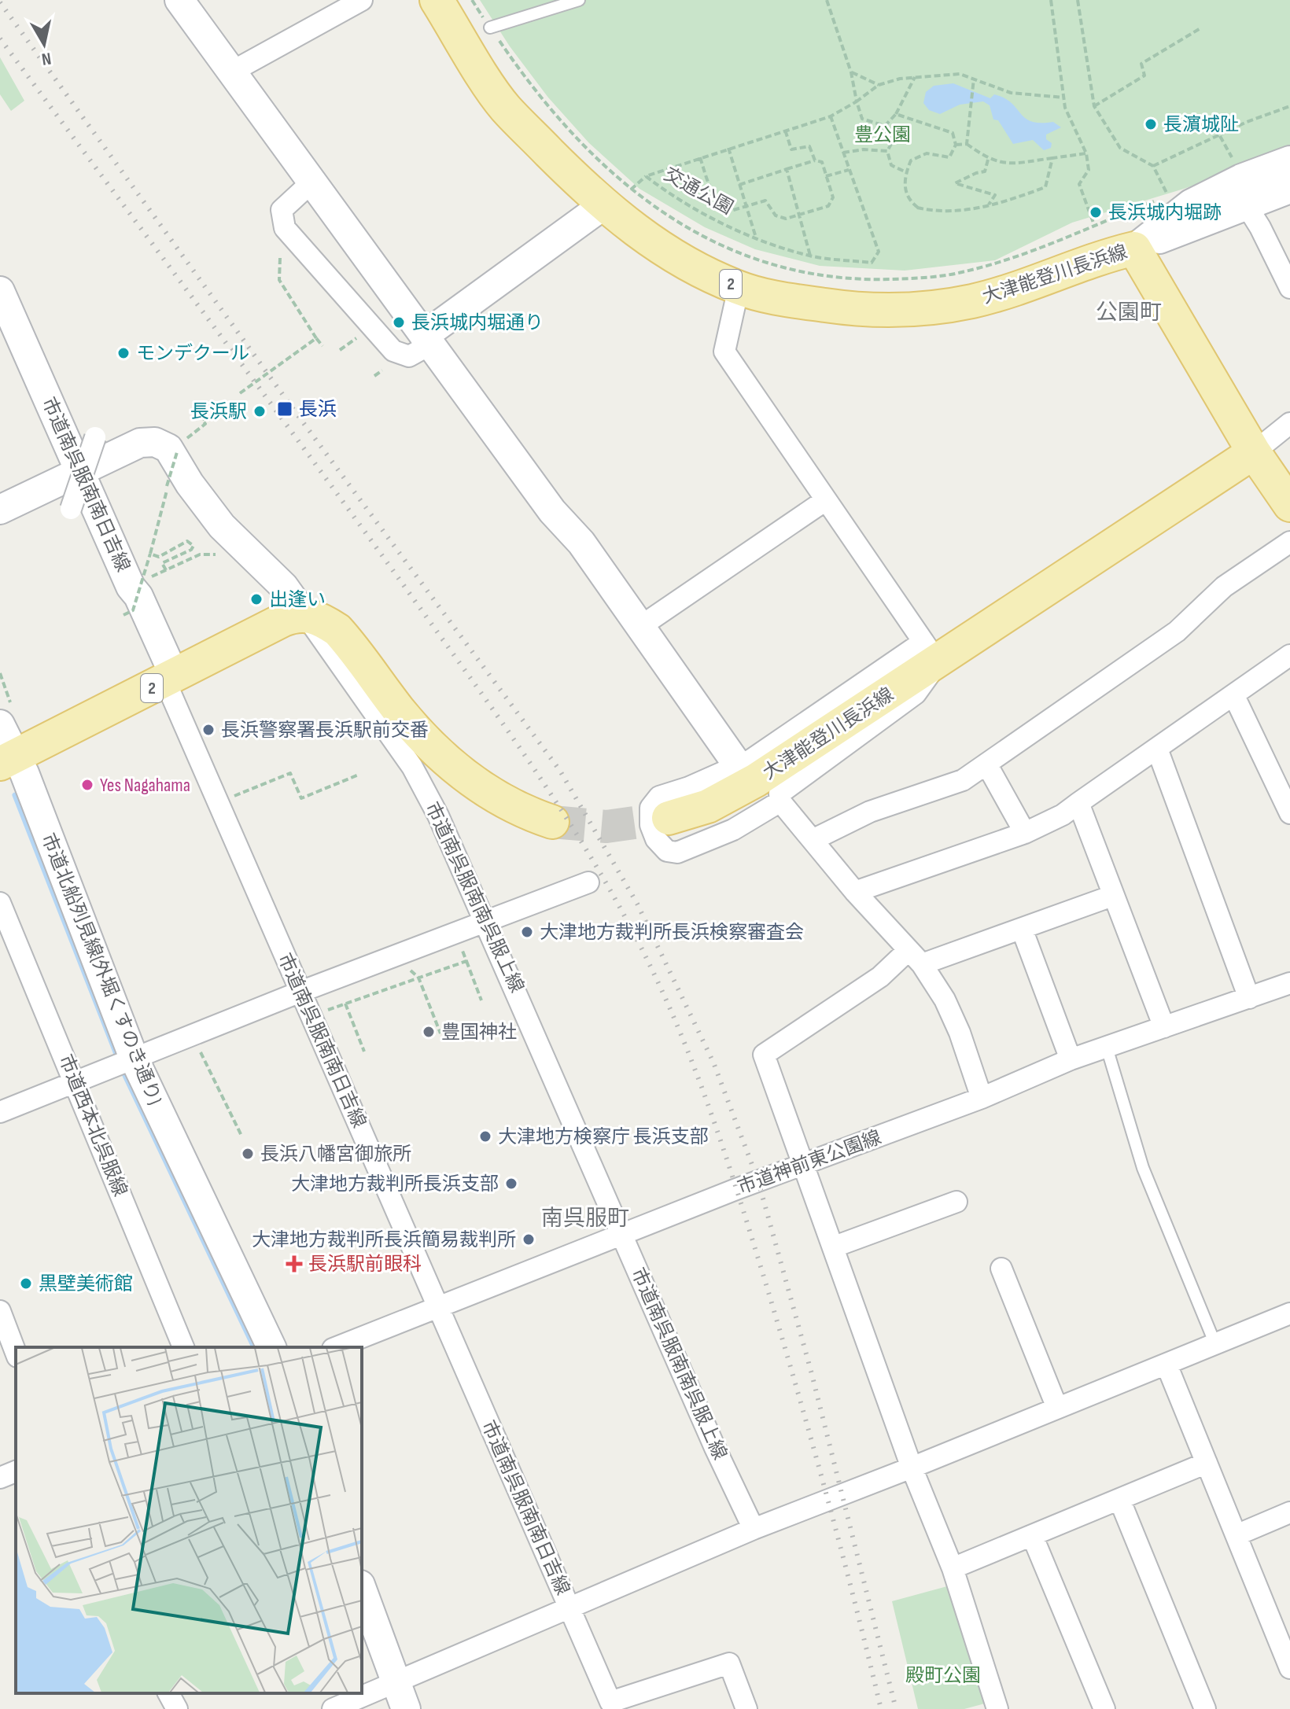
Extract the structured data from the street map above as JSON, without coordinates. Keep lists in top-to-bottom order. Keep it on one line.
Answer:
{"streets":{"main road":["大津能登川長浜線","2"],"street":["市道南呉服南南日吉線","市道南呉服南南呉服上線","市道北船列見線(外堀くすのき通り)","市道西本北呉服線","市道神前東公園線"],"path":["交通公園"]},"crossings":[["2","市道南呉服南南日吉線"],["2","市道南呉服南南呉服上線"],["2","市道北船列見線(外堀くすのき通り)"],["市道南呉服南南日吉線","市道南呉服南南呉服上線"],["市道南呉服南南日吉線","市道神前東公園線"],["市道南呉服南南呉服上線","市道神前東公園線"]],"districts":["公園町","南呉服町"],"parks":["豊公園","殿町公園"],"places":{"other":["長濵城阯","長浜城内堀跡","長浜城内堀通り","モンデクール","長浜駅","出逢い","長浜警察署長浜駅前交番","Yes Nagahama","大津地方裁判所長浜検察審査会","豊国神社","大津地方検察庁 長浜支部","長浜八幡宮御旅所","大津地方裁判所長浜支部","大津地方裁判所長浜簡易裁判所","黒壁美術館"],"transit":["長浜"],"health":["長浜駅前眼科"]},"north":"bottom"}
